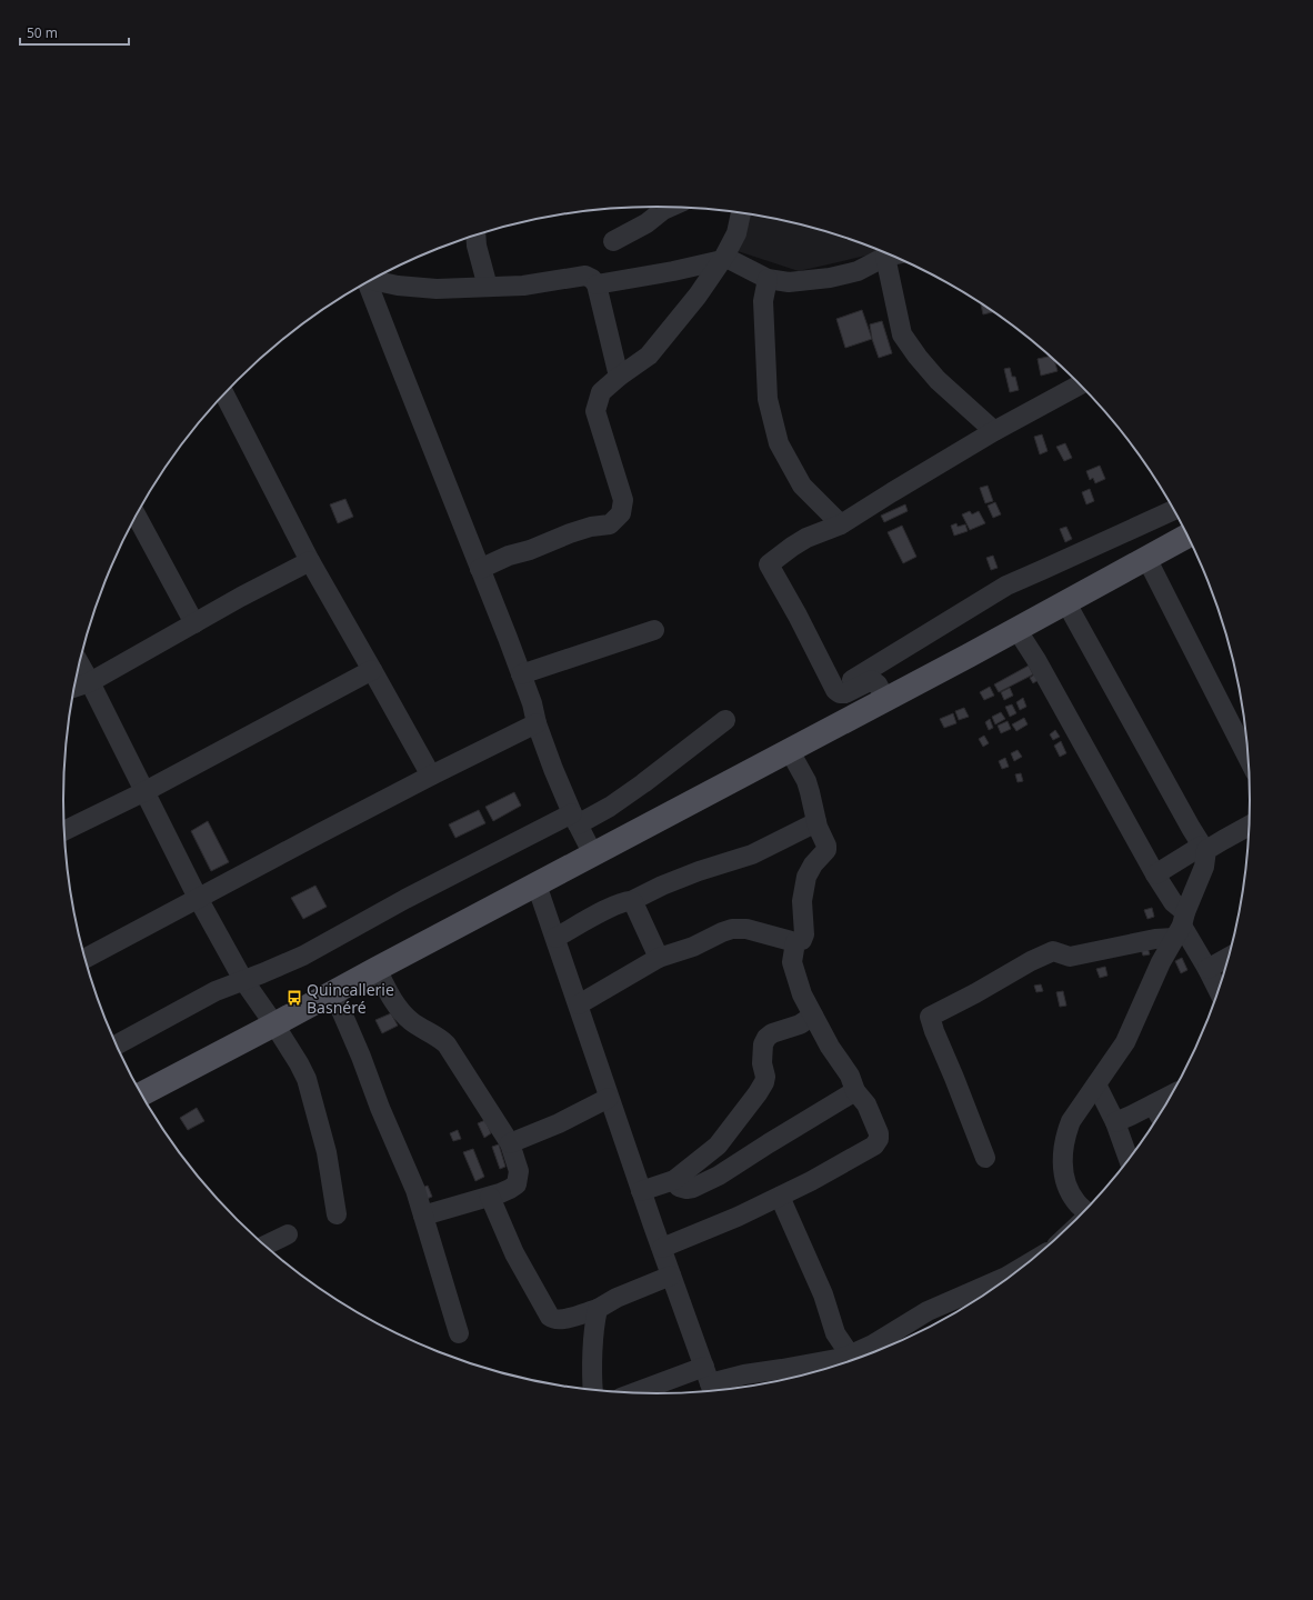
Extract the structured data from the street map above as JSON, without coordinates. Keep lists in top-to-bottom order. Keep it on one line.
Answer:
{"places":{"bus stop":["Quincallerie Basnéré"]},"scale_bar":"50 m"}
